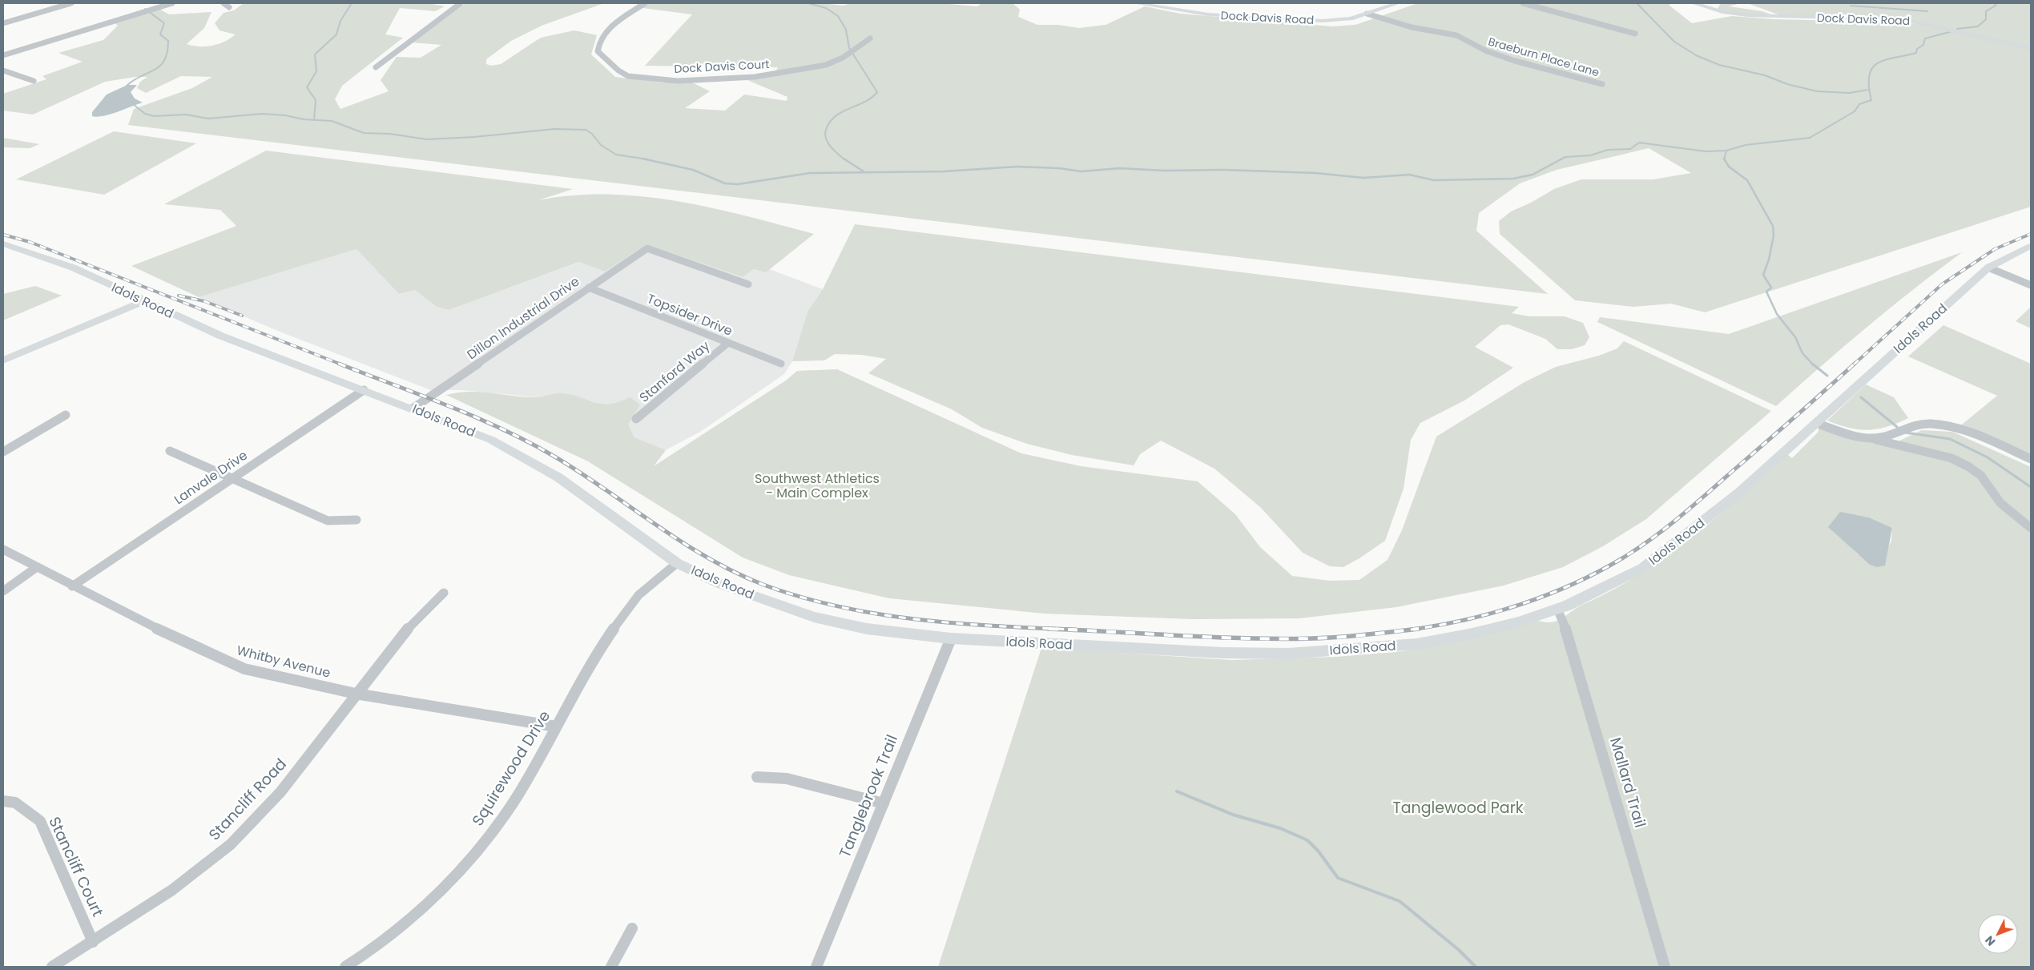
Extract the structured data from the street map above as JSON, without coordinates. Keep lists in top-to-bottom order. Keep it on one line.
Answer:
{"streets":{"street":["Dock Davis Road","Braeburn Place Lane","Dock Davis Court","Idols Road","Topsider Drive","Dillon Industrial Drive","Stanford Way","Lanvale Drive","Whitby Avenue","Squirewood Drive","Mallard Trail","Tanglebrook Trail","Stancliff Road","Stancliff Court"]},"crossings":[["Dock Davis Road","Braeburn Place Lane"],["Idols Road","Dillon Industrial Drive"],["Idols Road","Lanvale Drive"],["Idols Road","Squirewood Drive"],["Idols Road","Mallard Trail"],["Idols Road","Tanglebrook Trail"],["Topsider Drive","Dillon Industrial Drive"],["Topsider Drive","Stanford Way"],["Lanvale Drive","Whitby Avenue"],["Whitby Avenue","Squirewood Drive"],["Whitby Avenue","Stancliff Road"],["Stancliff Road","Stancliff Court"]],"parks":["Southwest Athletics - Main Complex","Tanglewood Park"],"north":"bottom left"}
